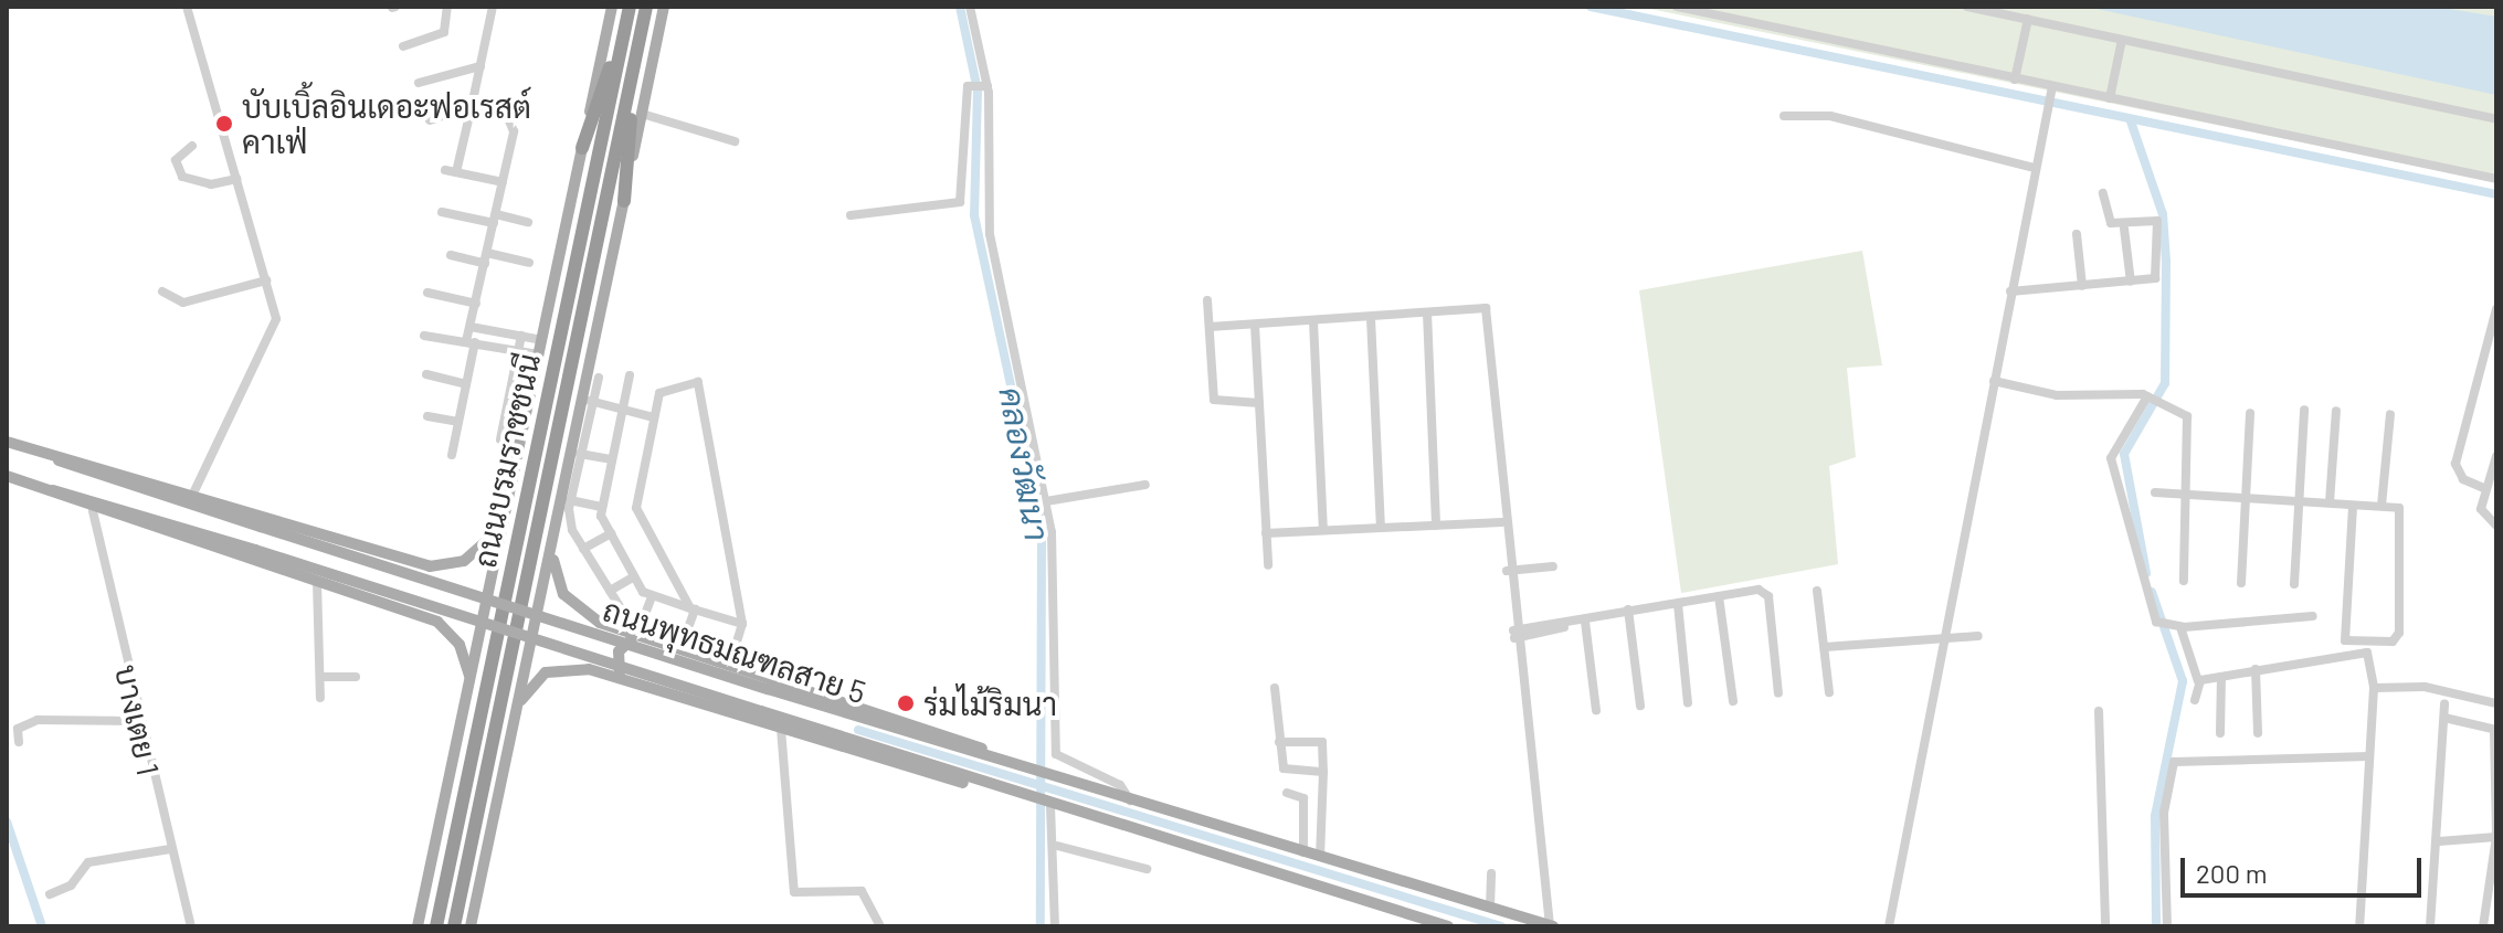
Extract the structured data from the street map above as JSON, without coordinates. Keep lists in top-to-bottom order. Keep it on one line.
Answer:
{"streets":{"highway":["ถนนบรมราชชนนี"],"main road":["ถนนพุทธมณฑลสาย 5"],"street":["บางเตย 1"]},"water":["คลองวัฒนา"],"places":["บับเบิ้ลอินเดอะฟอเรสต์ คาเฟ่","ร่มไม้ริมนา"],"scale_bar":"200 m"}
